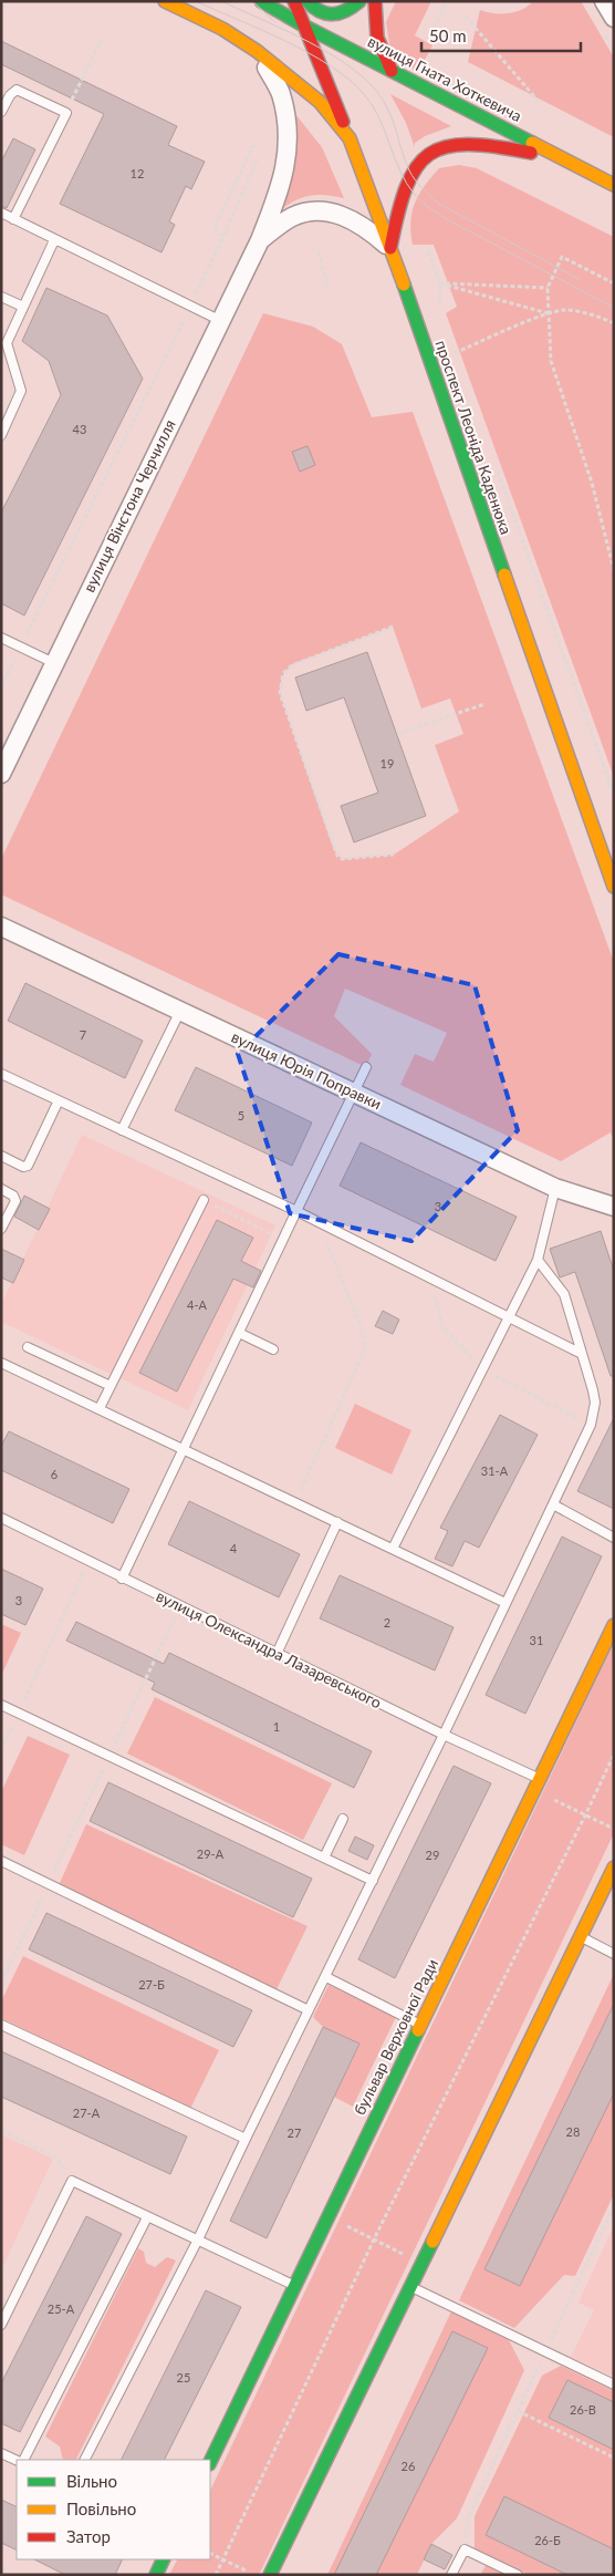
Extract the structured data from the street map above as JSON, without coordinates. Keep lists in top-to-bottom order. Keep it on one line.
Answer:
{"streets":{"main road":["вулиця Гната Хоткевича","проспект Леоніда Каденюка","бульвар Верховної Ради"],"street":["вулиця Вінстона Черчилля","вулиця Юрія Поправки"],"lane":["вулиця Олександра Лазаревського"]},"crossings":[["вулиця Гната Хоткевича","проспект Леоніда Каденюка"],["проспект Леоніда Каденюка","вулиця Вінстона Черчилля"],["вулиця Олександра Лазаревського","бульвар Верховної Ради"]],"house_numbers":["12","43","19","7","5","3","4-А","31-А","6","4","3","2","31","1","29-А","29","27-Б","27-А","28","27","25-А","25","26-В","26","26-Б"],"legend":["Вільно","Повільно","Затор"],"scale_bar":"50 m"}
